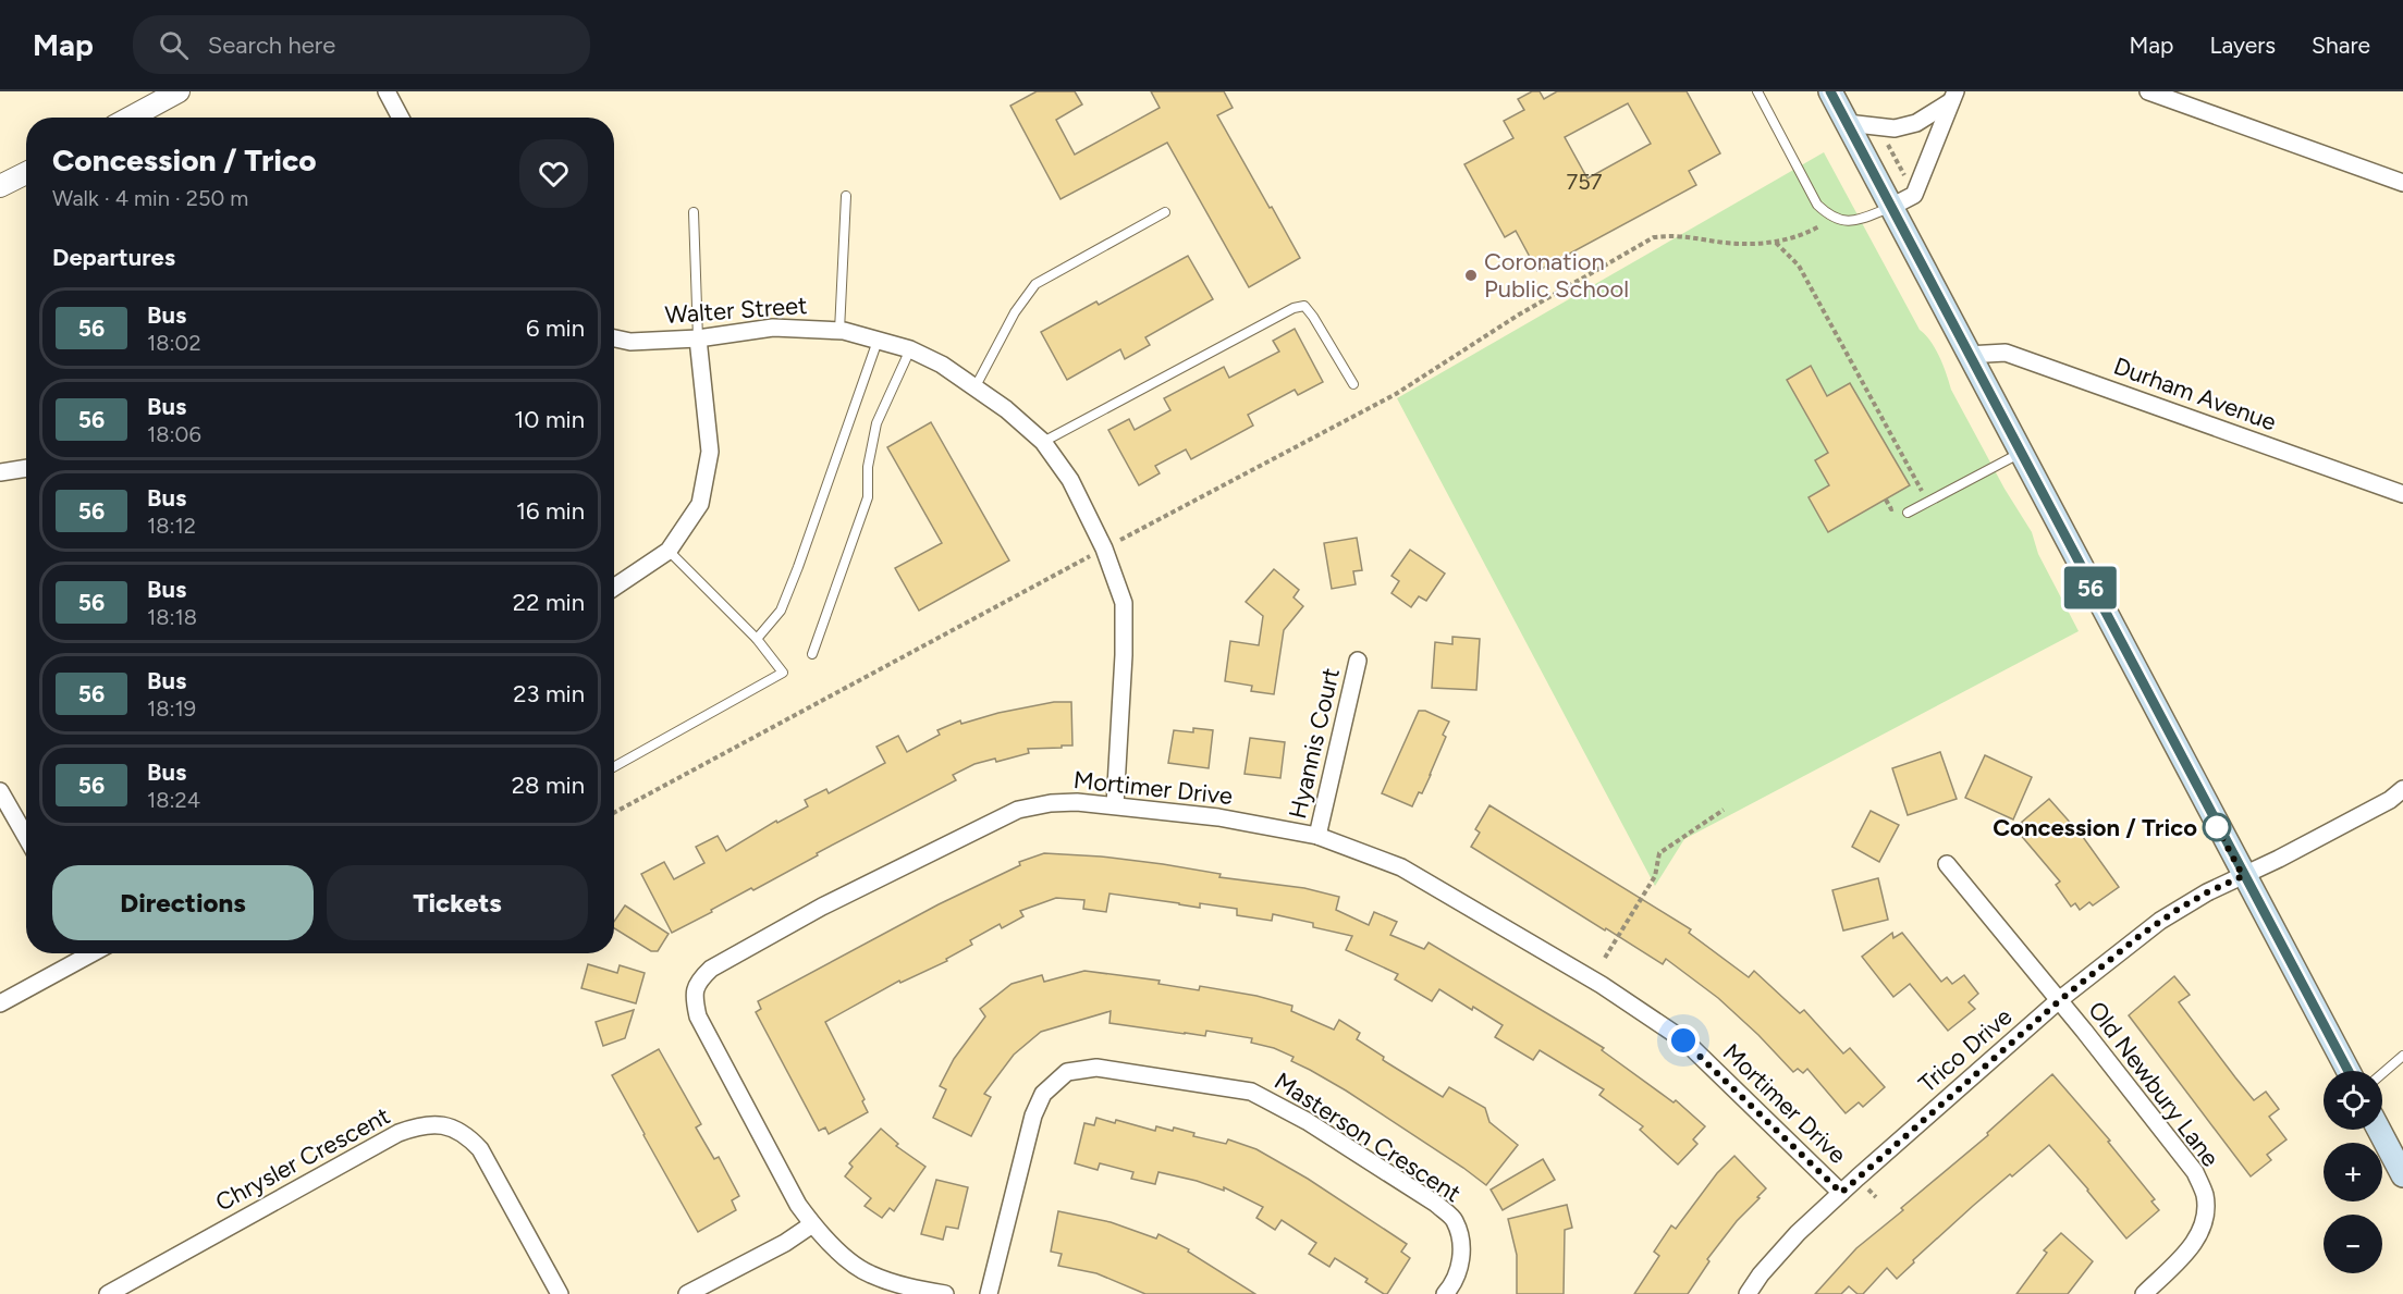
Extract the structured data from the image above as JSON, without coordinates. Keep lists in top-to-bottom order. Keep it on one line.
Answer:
{"streets":{"street":["Walter Street","Durham Avenue","Hyannis Court","Mortimer Drive","Trico Drive","Old Newbury Lane","Masterson Crescent","Chrysler Crescent"]},"crossings":[["Walter Street","Mortimer Drive"],["Hyannis Court","Mortimer Drive"],["Mortimer Drive","Trico Drive"],["Trico Drive","Old Newbury Lane"]],"places":["Coronation Public School","Concession / Trico"],"lines":["bus line 56"],"house_numbers":["757"],"page":{"header":"Map","search":"Search here","nav":["Map","Layers","Share"],"on_map":"56","heading":[["Concession / Trico","Walk · 4 min · 250 m"],"Departures"],"list":[{"mark":"56","name":"Bus","note":"18:02","value":"6 min"},{"mark":"56","name":"Bus","note":"18:06","value":"10 min"},{"mark":"56","name":"Bus","note":"18:12","value":"16 min"},{"mark":"56","name":"Bus","note":"18:18","value":"22 min"},{"mark":"56","name":"Bus","note":"18:19","value":"23 min"},{"mark":"56","name":"Bus","note":"18:24","value":"28 min"}],"buttons":["Directions","Tickets"],"map_buttons":["+","−"]}}
